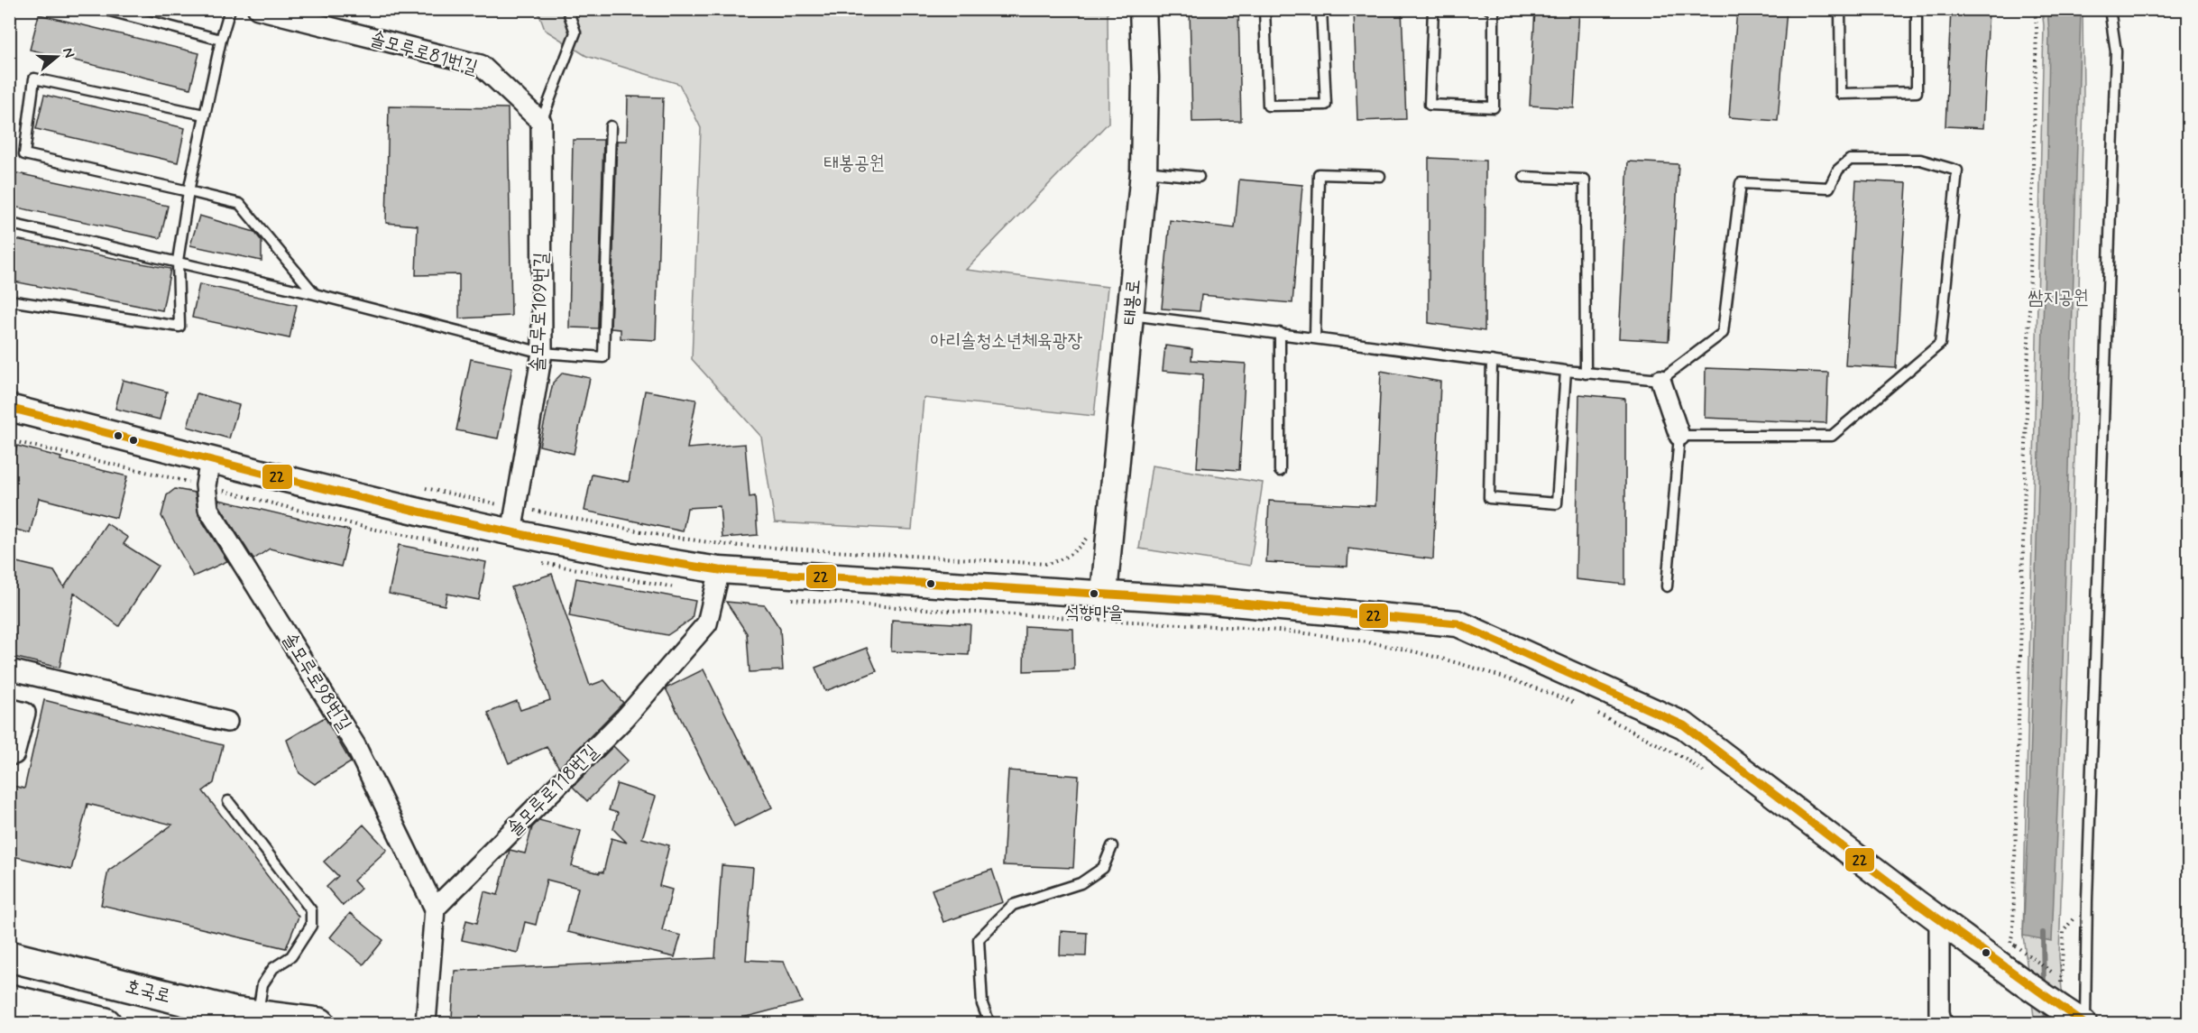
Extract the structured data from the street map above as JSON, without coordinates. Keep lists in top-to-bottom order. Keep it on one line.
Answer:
{"streets":{"main road":["태봉로","호국로"],"street":["솔모루로81번길","솔모루로109번길","솔모루로98번길","솔모루로118번길"]},"crossings":[["솔모루로81번길","솔모루로109번길"],["솔모루로98번길","솔모루로118번길"]],"parks":["태봉공원","쌈지공원","아리솔청소년체육광장"],"places":["석향마을"],"lines":["transit line 22"],"north":"right"}
